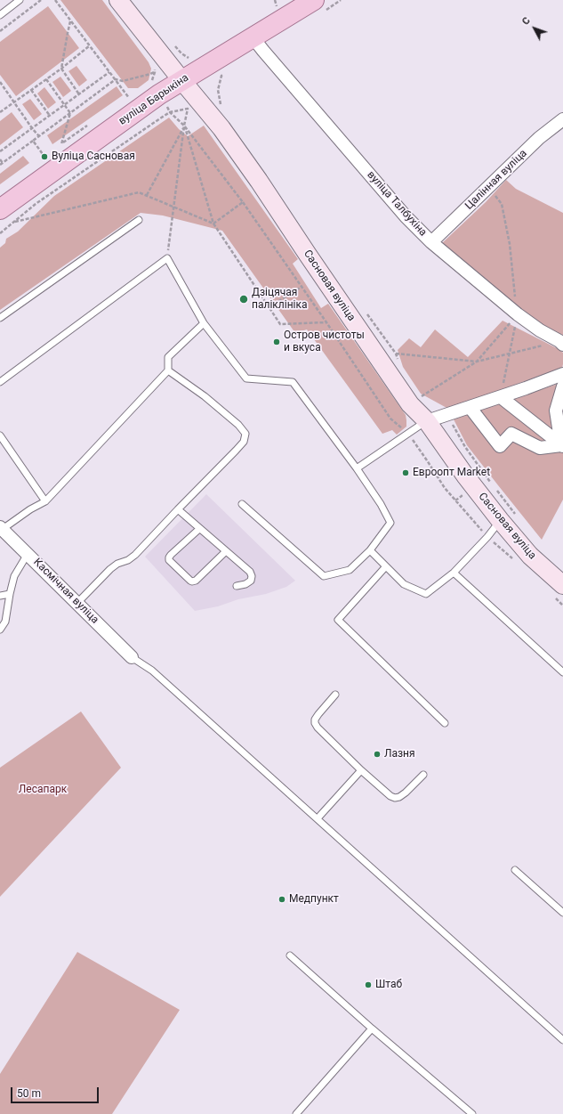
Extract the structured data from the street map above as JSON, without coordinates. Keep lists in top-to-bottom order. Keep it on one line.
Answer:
{"streets":{"main road":["вуліца Барыкіна","Сасновая вуліца"],"street":["Цалінная вуліца","вуліца Талбухіна","Касмічная вуліца"]},"crossings":[["вуліца Барыкіна","вуліца Талбухіна"],["вуліца Барыкіна","Сасновая вуліца"],["Цалінная вуліца","вуліца Талбухіна"]],"parks":["Лесапарк"],"places":["Вуліца Сасновая","Дзіцячая паліклініка","Остров чистоты и вкуса","Евроопт Market","Лазня","Медпункт","Штаб"],"scale_bar":"50 m","north":"top left"}
